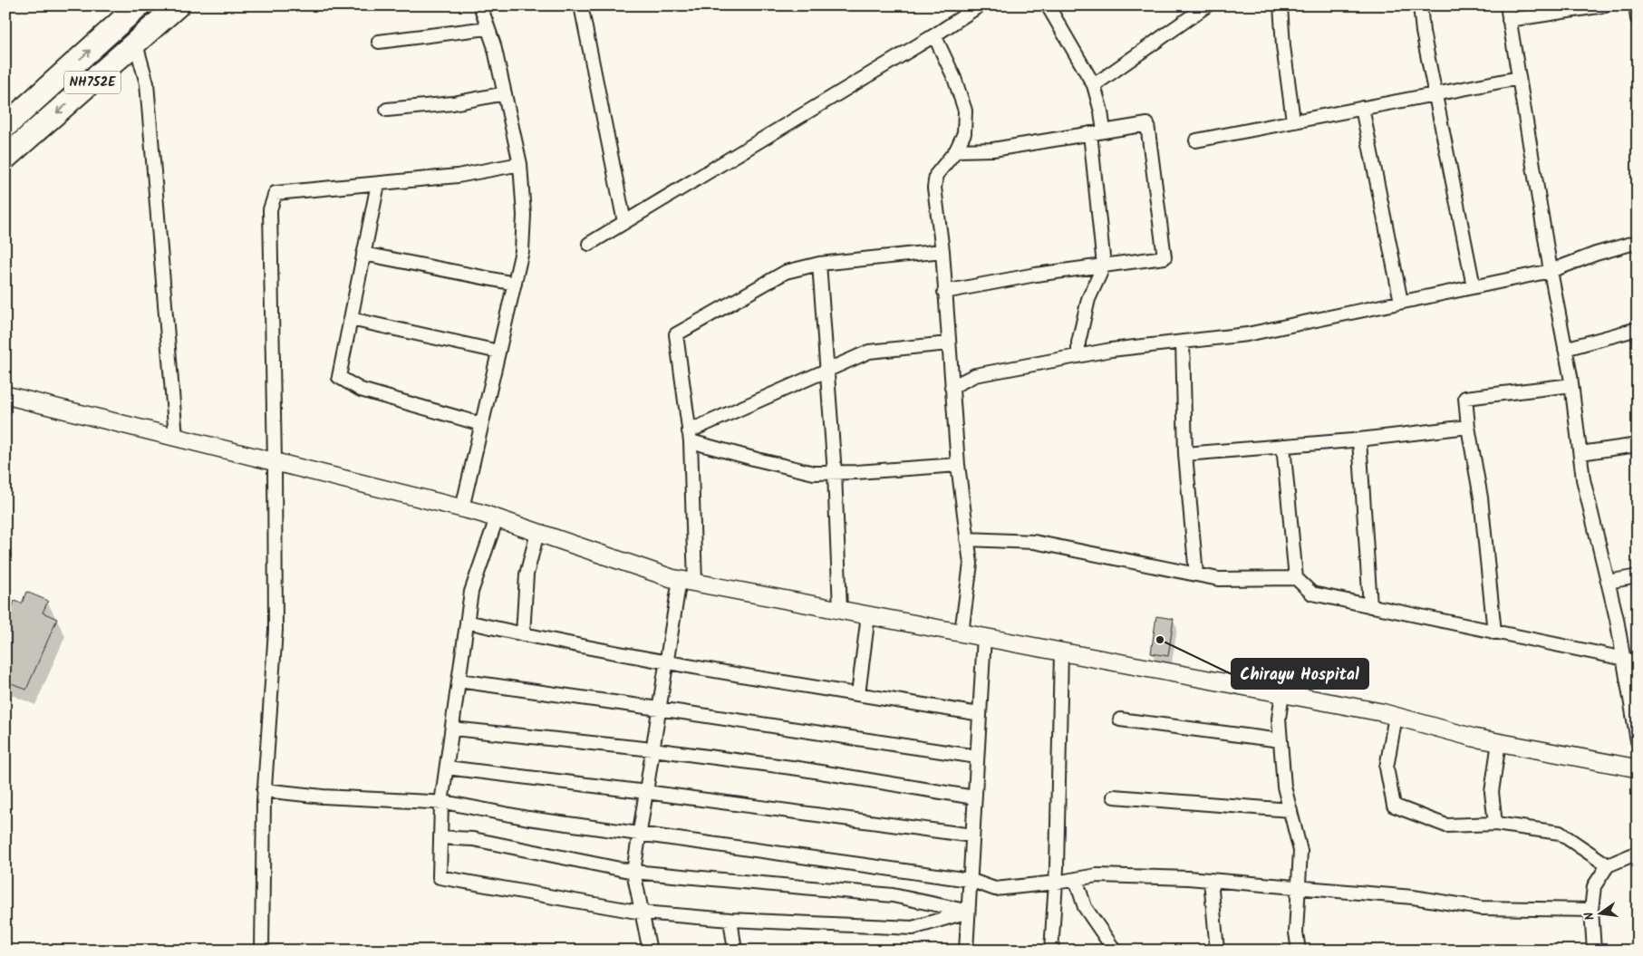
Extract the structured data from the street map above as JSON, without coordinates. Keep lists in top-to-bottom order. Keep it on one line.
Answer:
{"streets":{"highway":["NH752E"]},"places":["Chirayu Hospital"],"north":"left"}
